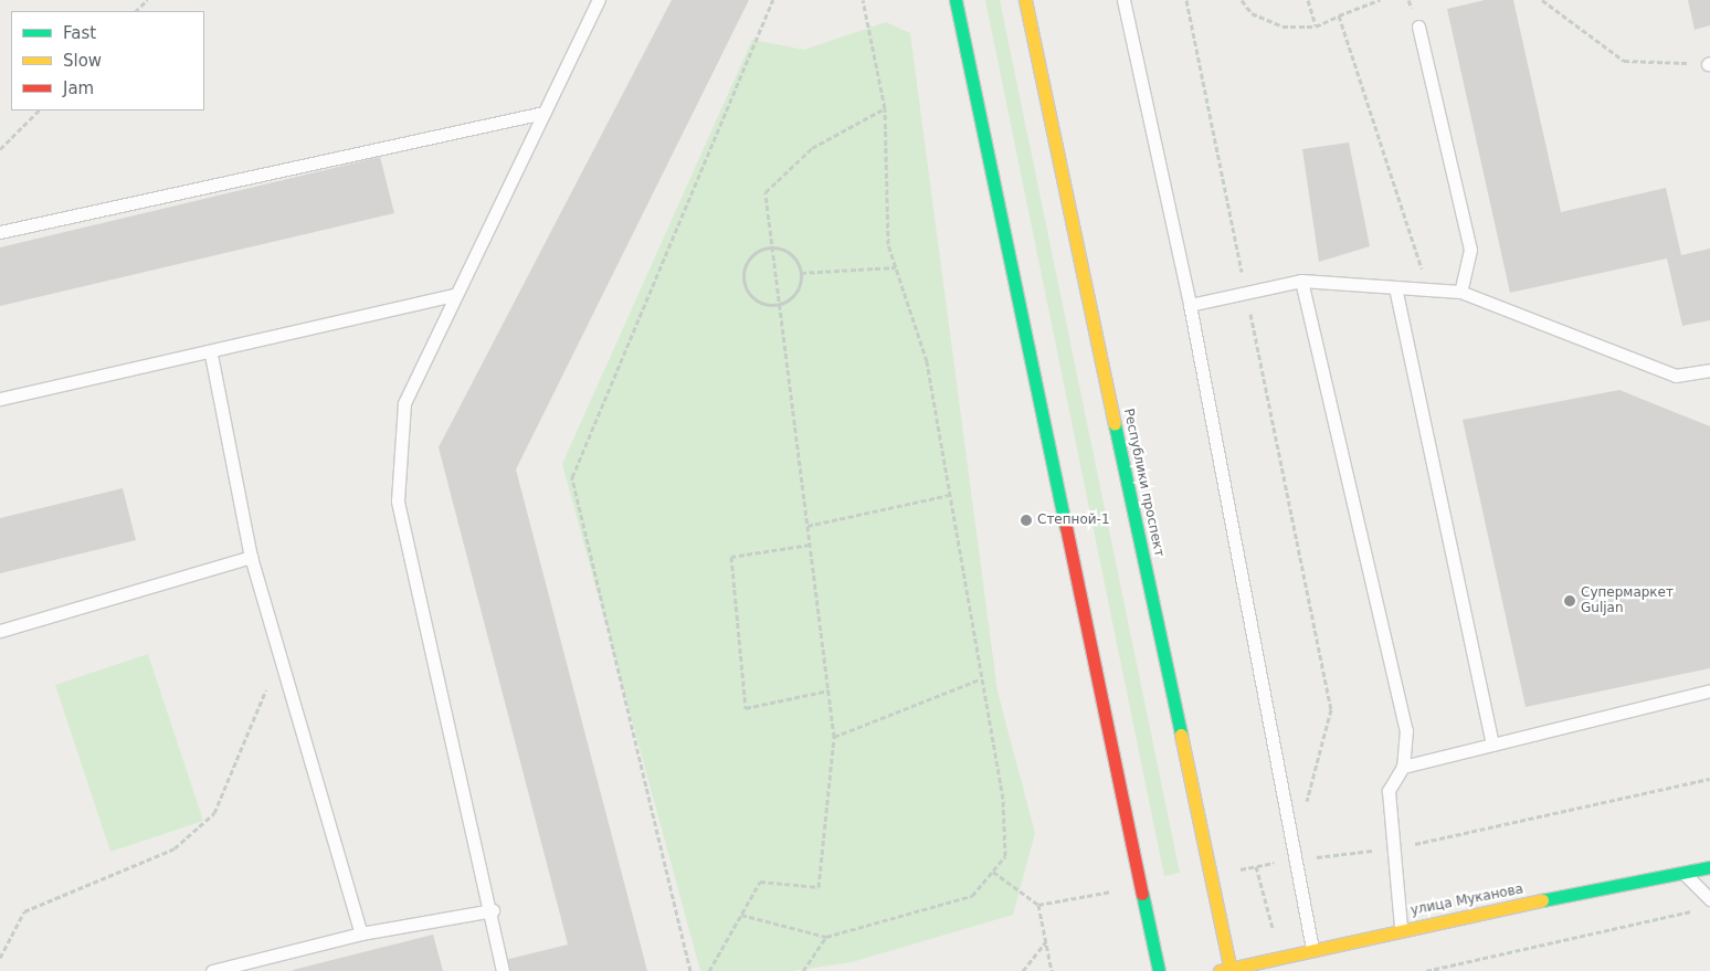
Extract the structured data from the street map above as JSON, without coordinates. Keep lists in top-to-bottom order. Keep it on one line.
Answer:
{"streets":{"main road":["Республики проспект","улица Муканова"]},"crossings":[["Республики проспект","улица Муканова"]],"places":["Степной-1","Супермаркет Guljan"],"legend":["Fast","Slow","Jam"]}
